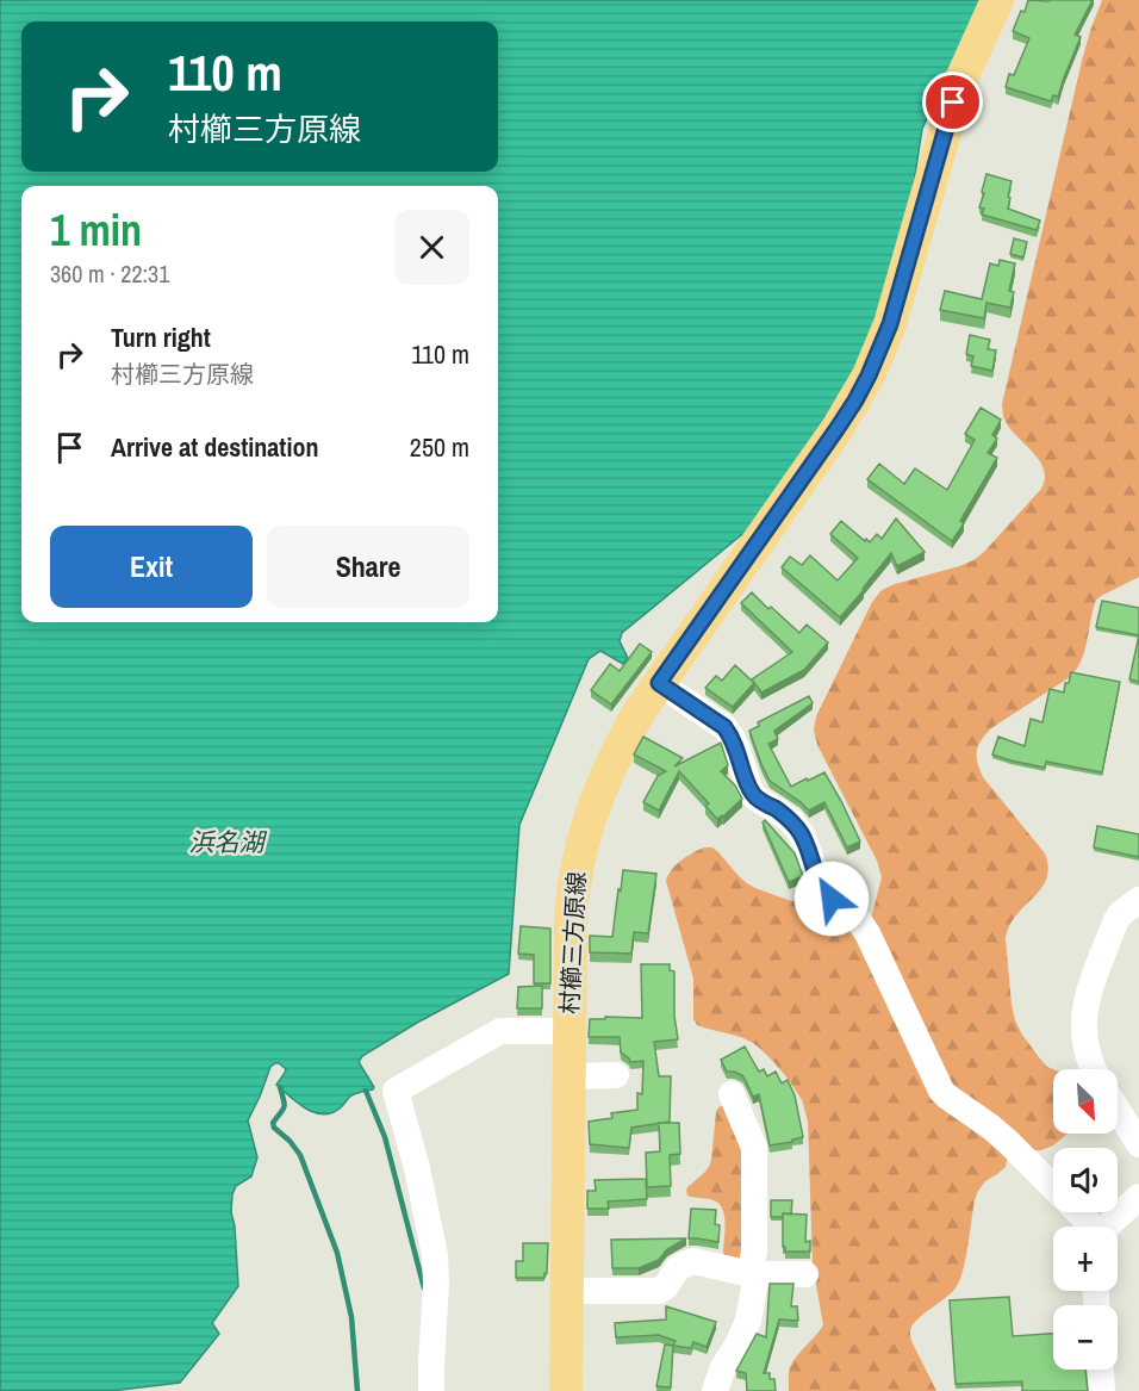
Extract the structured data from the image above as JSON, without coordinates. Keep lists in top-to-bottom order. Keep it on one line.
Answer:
{"streets":{"main road":["村櫛三方原線"]},"water":["浜名湖"],"north":"bottom right","page":{"turn":["110 m","村櫛三方原線"],"heading":["1 min","360 m · 22:31"],"list":[{"name":"Turn right","note":"村櫛三方原線","value":"110 m"},{"name":"Arrive at destination","value":"250 m"}],"buttons":["Exit","Share"],"map_buttons":["+","−"]}}
